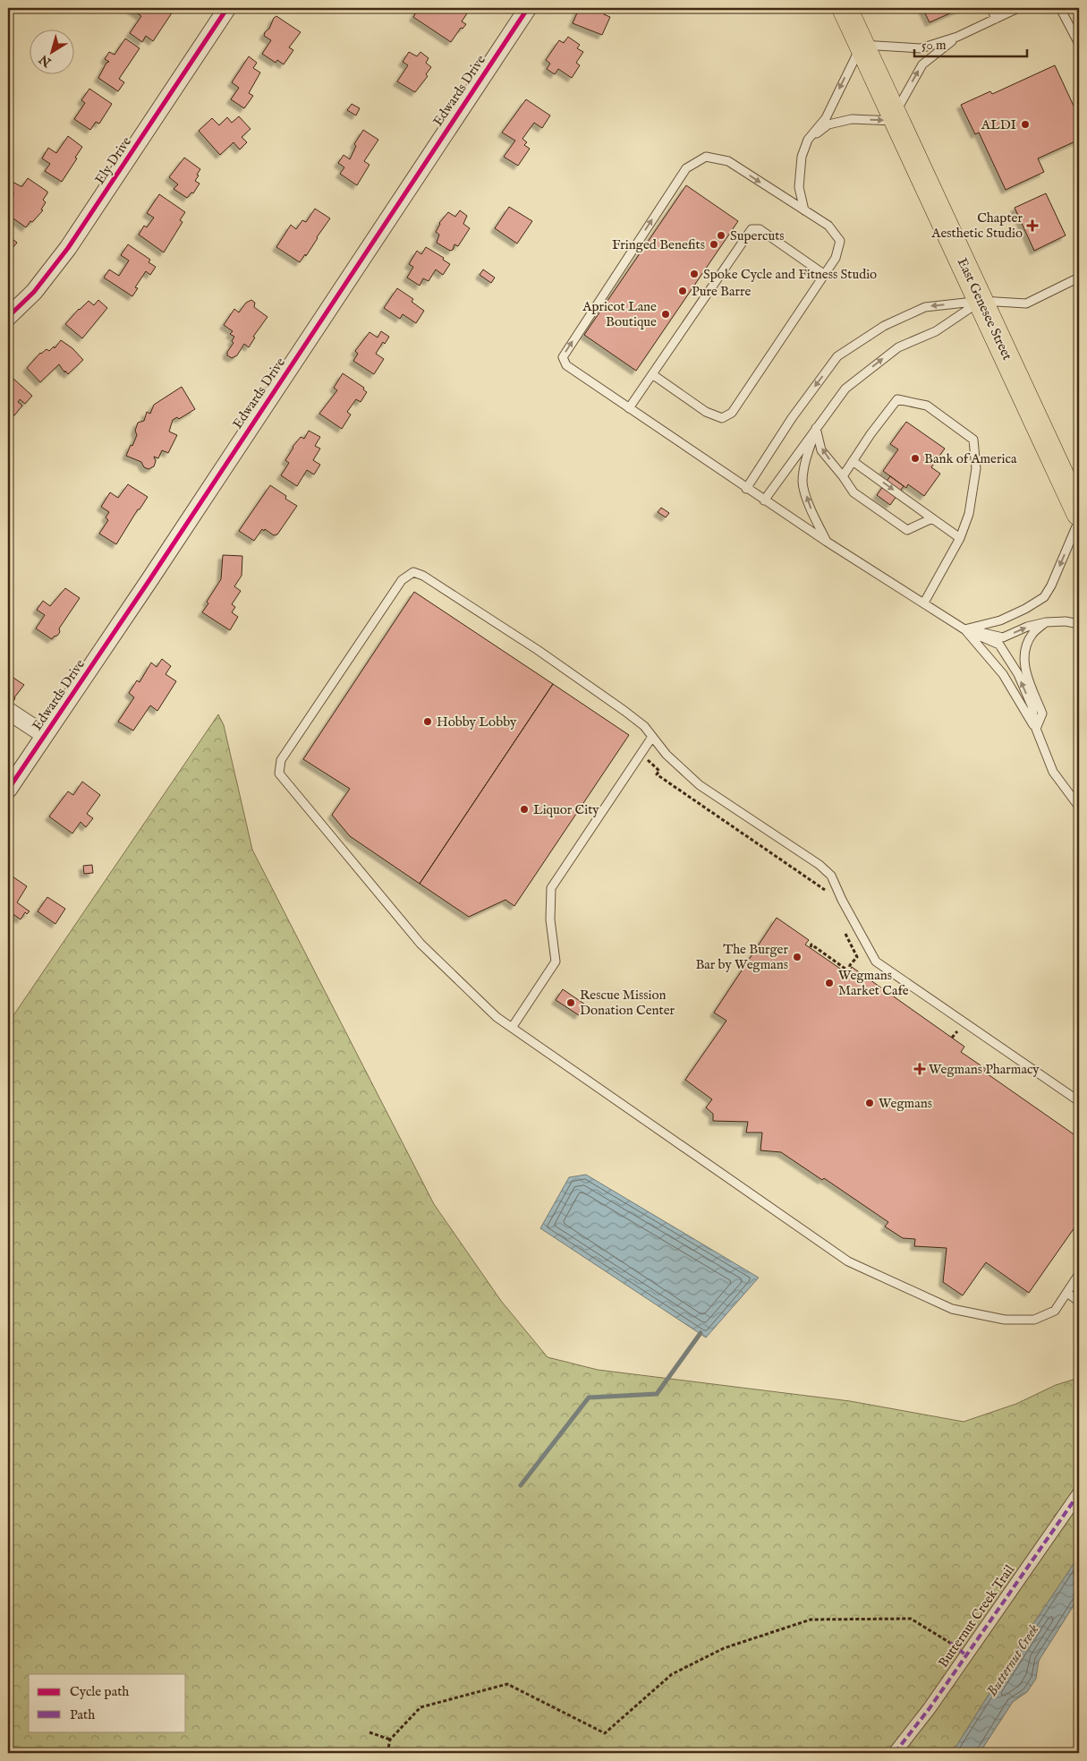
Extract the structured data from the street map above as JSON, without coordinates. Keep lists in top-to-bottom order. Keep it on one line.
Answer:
{"streets":{"highway":["East Genesee Street"],"street":["Edwards Drive","Ely Drive","Butternut Creek Trail"]},"water":["Butternut Creek"],"places":{"other":["ALDI","Supercuts","Fringed Benefits","Spoke Cycle and Fitness Studio","Pure Barre","Apricot Lane Boutique","Bank of America","Hobby Lobby","Liquor City","The Burger Bar by Wegmans","Wegmans Market Cafe","Rescue Mission Donation Center","Wegmans"],"health":["Chapter Aesthetic Studio","Wegmans Pharmacy"]},"legend":["Cycle path","Path"],"scale_bar":"50 m","north":"bottom left"}
